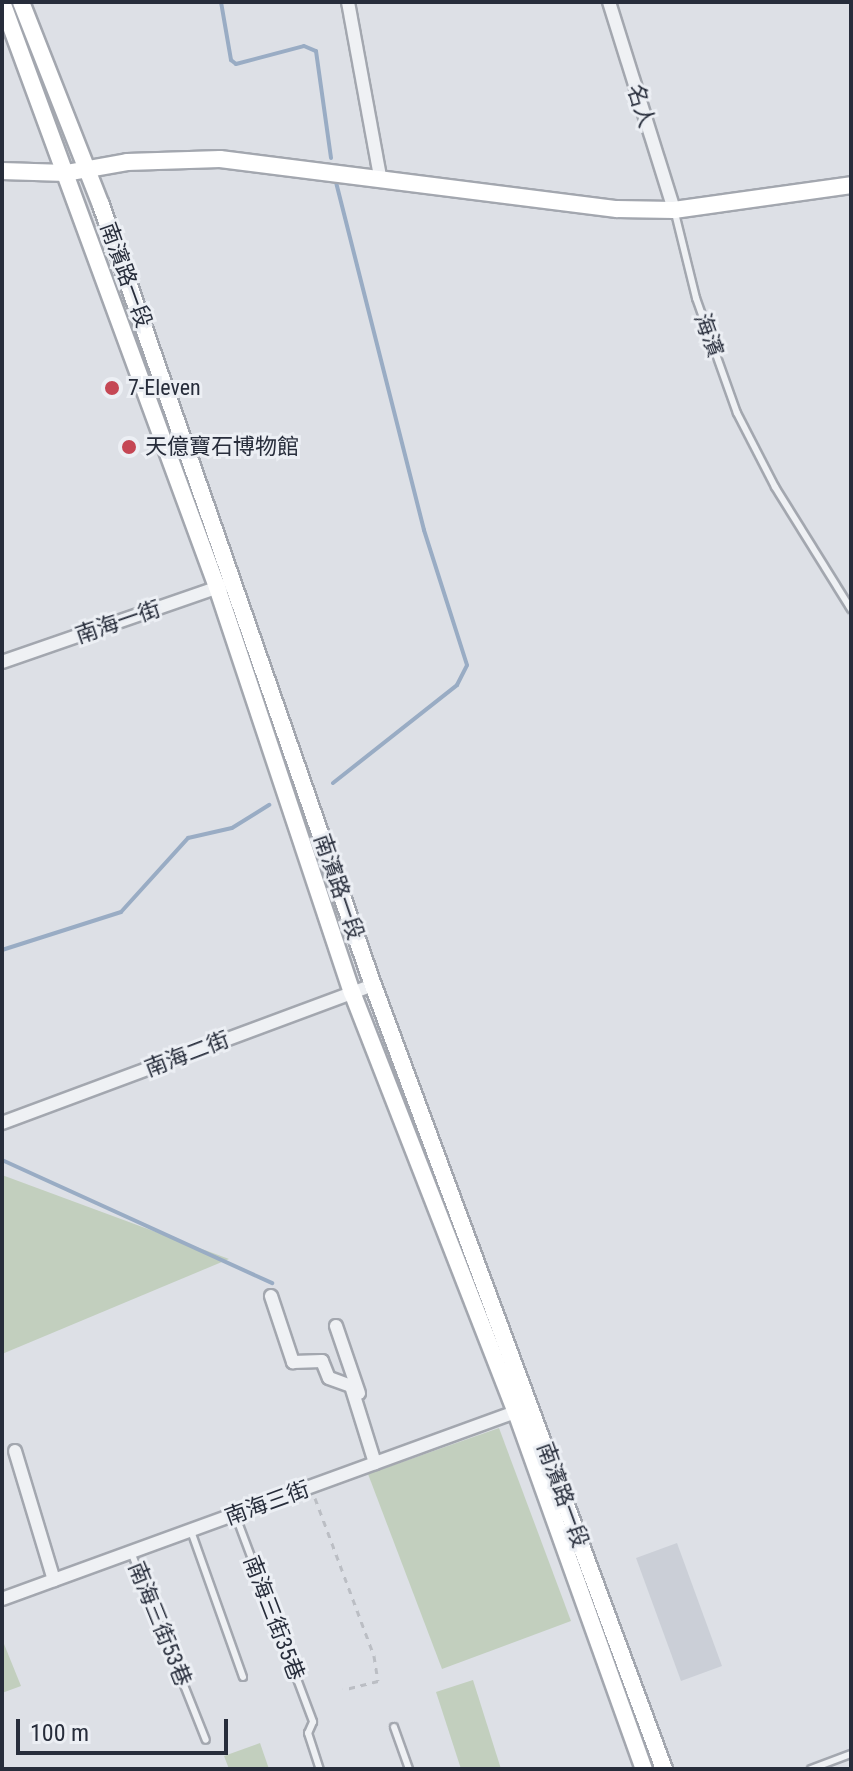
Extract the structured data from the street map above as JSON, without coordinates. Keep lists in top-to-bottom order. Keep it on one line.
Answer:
{"streets":{"main road":["南濱路一段"],"street":["名人","南海一街","南海二街","南海三街"],"lane":["海濱","南海三街35巷","南海三街53巷"]},"crossings":[["名人","海濱"],["南濱路一段","南海一街"],["南濱路一段","南海二街"],["南濱路一段","南海三街"],["南海三街","南海三街35巷"],["南海三街","南海三街53巷"]],"places":["7-Eleven","天億寶石博物館"],"scale_bar":"100 m"}
